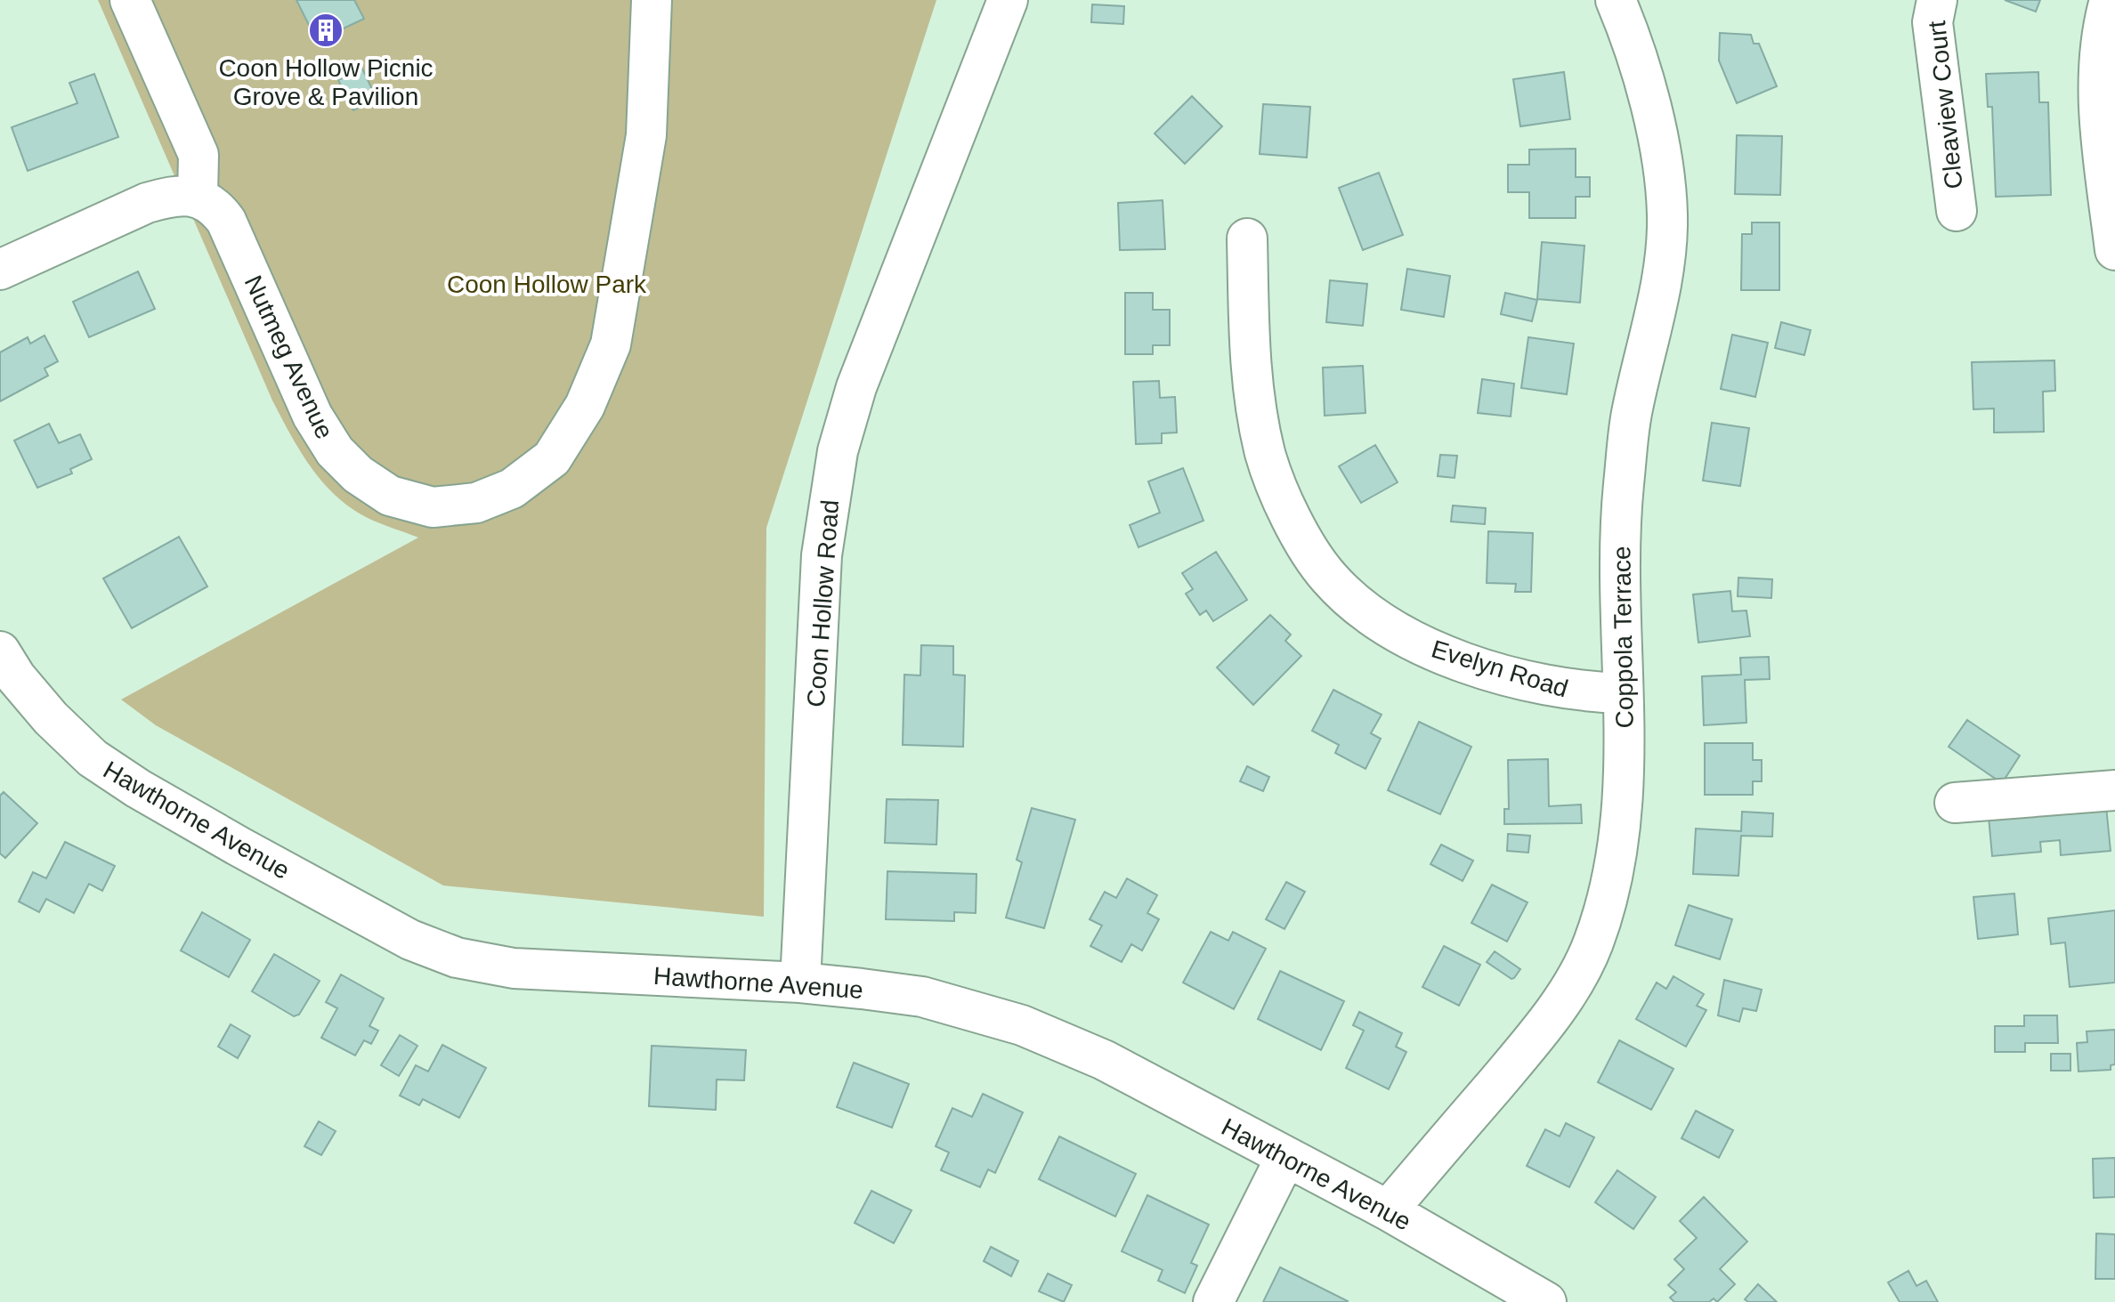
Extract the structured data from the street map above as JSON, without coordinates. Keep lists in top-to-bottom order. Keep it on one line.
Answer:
{"streets":{"street":["Cleaview Court","Nutmeg Avenue","Coon Hollow Road","Coppola Terrace","Evelyn Road","Hawthorne Avenue"]},"crossings":[["Coon Hollow Road","Hawthorne Avenue"],["Coppola Terrace","Evelyn Road"],["Coppola Terrace","Hawthorne Avenue"]],"parks":["Coon Hollow Park"],"places":{"building":["Coon Hollow Picnic Grove & Pavilion"]}}
